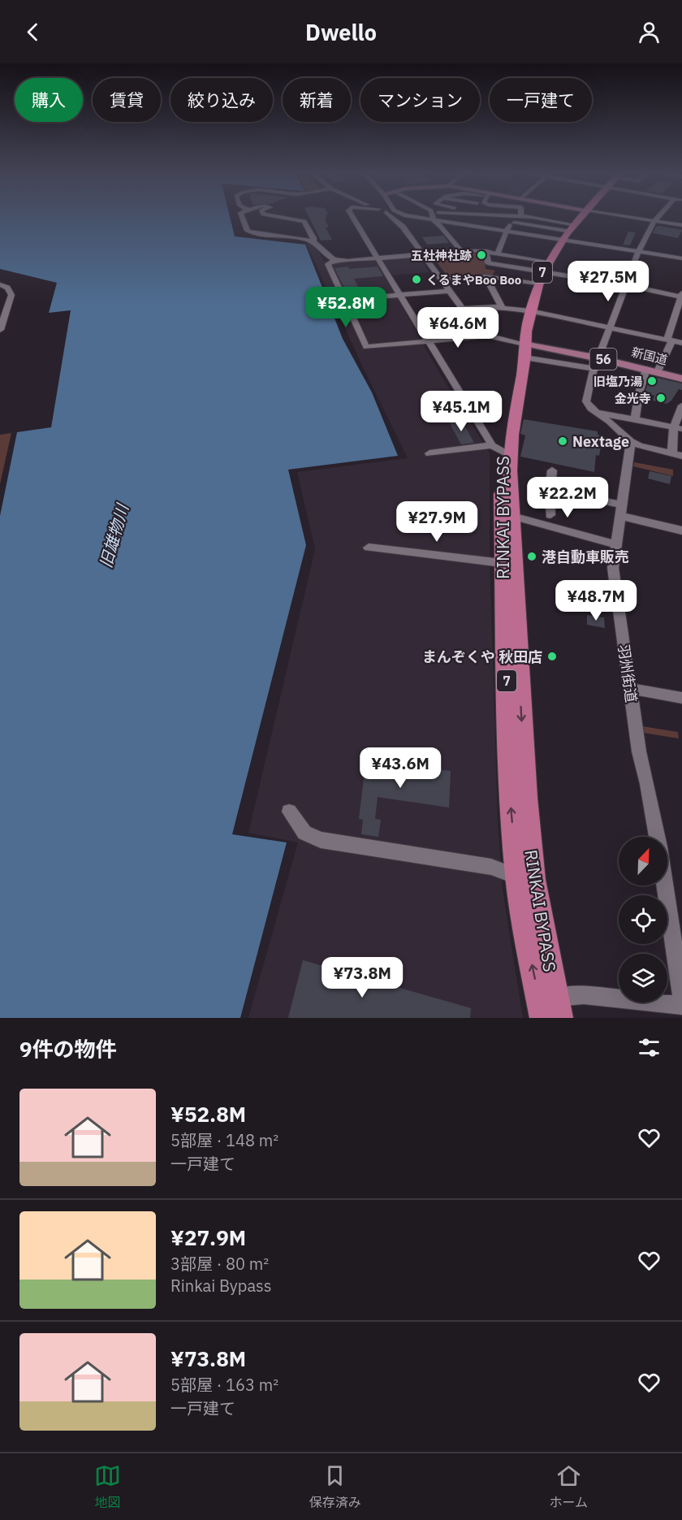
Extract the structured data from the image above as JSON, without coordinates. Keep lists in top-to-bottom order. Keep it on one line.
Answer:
{"streets":{"highway":["7","RINKAI BYPASS"],"main road":["新国道","56"],"street":["羽州街道"]},"crossings":[["7","新国道"],["7","RINKAI BYPASS"],["新国道","RINKAI BYPASS"],["新国道","羽州街道"]],"water":["旧雄物川"],"places":["五社神社跡","くるまやBoo Boo","旧塩乃湯","金光寺","Nextage","港自動車販売","まんぞくや 秋田店"],"north":"top right","page":{"header":"Dwello","chip":["購入","賃貸","絞り込み","新着","マンション","一戸建て"],"price":["¥27.5M","¥52.8M","¥64.6M","¥45.1M","¥22.2M","¥27.9M","¥48.7M","¥43.6M","¥73.8M"],"heading":"9件の物件","list":[{"name":"¥52.8M","note":"5部屋 · 148 m² · 一戸建て"},{"name":"¥27.9M","note":"3部屋 · 80 m² · Rinkai Bypass"},{"name":"¥73.8M","note":"5部屋 · 163 m² · 一戸建て"}],"tabs":["地図","保存済み","ホーム"]}}
